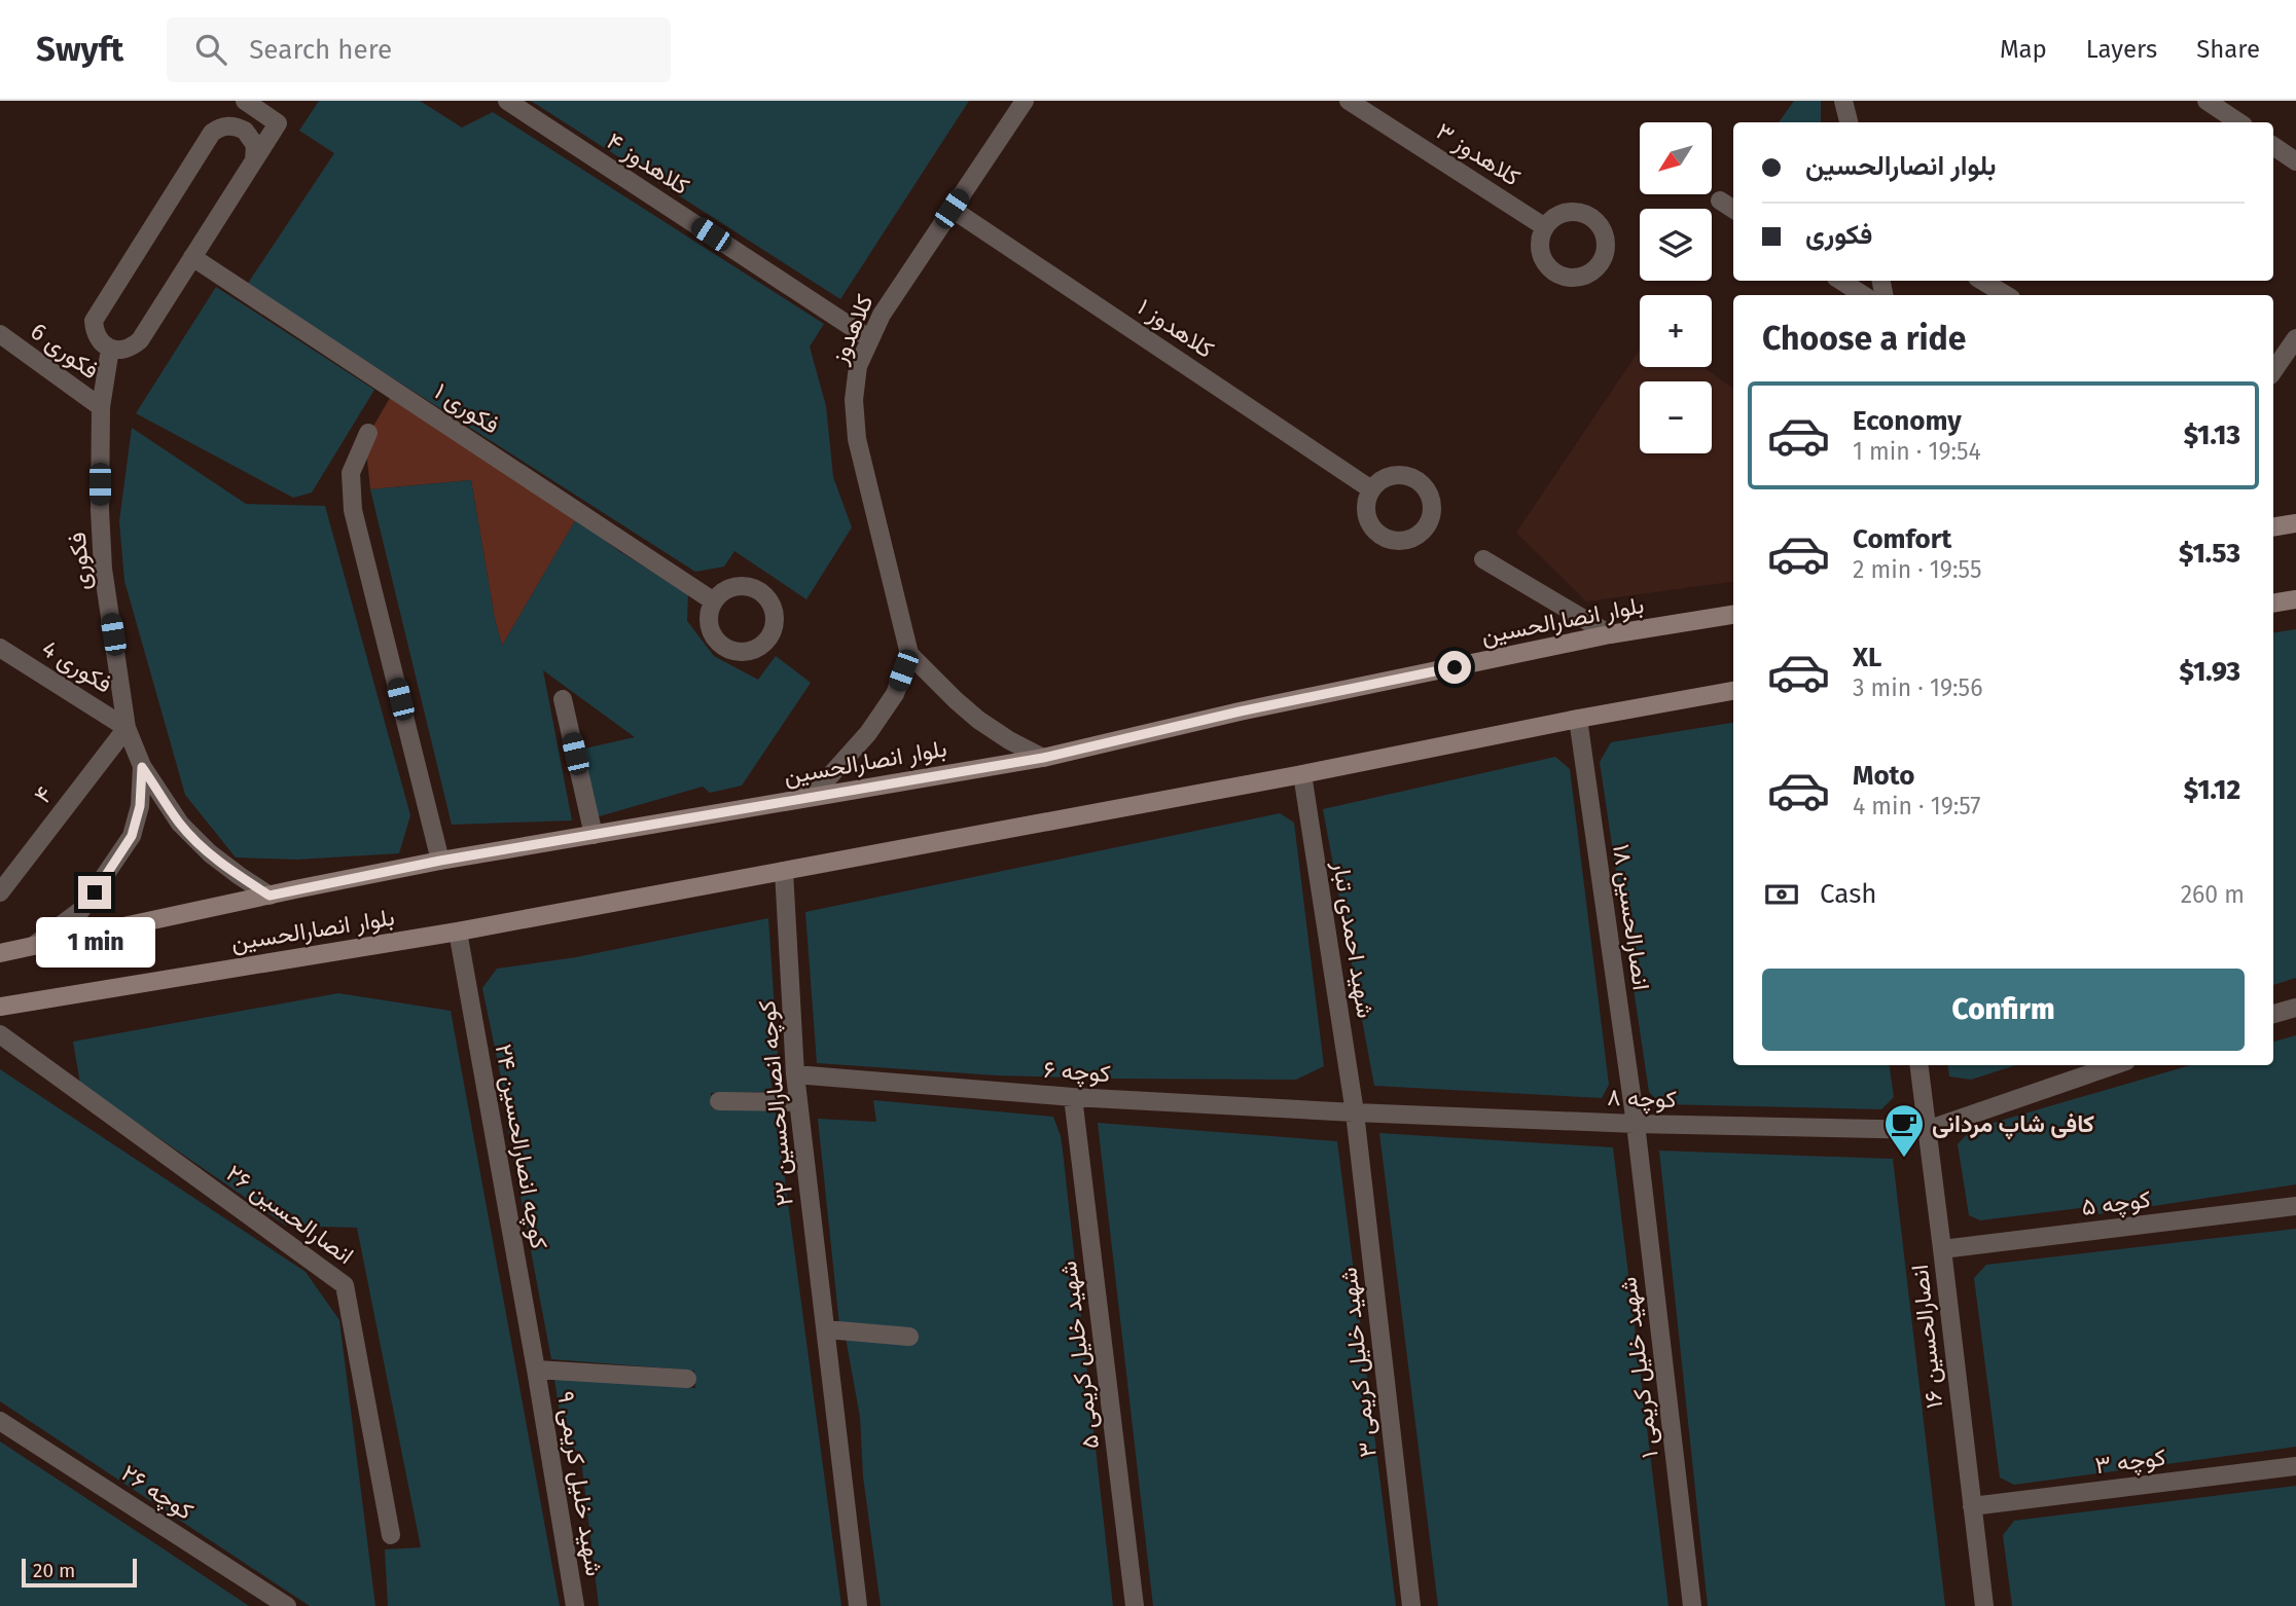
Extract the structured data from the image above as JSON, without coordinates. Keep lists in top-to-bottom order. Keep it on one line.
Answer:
{"streets":{"main road":["بلوار انصارالحسین"],"street":["کلاهدوز ۳","کلاهدوز ۴","کلاهدوز ۱","کلاهدوز","فکوری 6","فکوری ۱","فکوری","فکوری 4","۴","انصارالحسین ۱۸","شهید احمدی تبار","کوچه ۶","کوچه ۸","کوچه انصارالحسین ۲۲","کوچه انصارالحسین ۲۴","کوچه ۵","انصارالحسین ۲۶","انصارالحسین ۱۶","شهید خلیل کریمی ۵","شهید خلیل کریمی ۳","شهید خلیل کریمی ۱","کوچه ۳","شهید خلیل کریمی ۹","کوچه ۲۶"]},"crossings":[["کلاهدوز ۴","کلاهدوز"],["کلاهدوز ۱","کلاهدوز"],["فکوری 6","فکوری"],["فکوری","بلوار انصارالحسین"],["فکوری","فکوری 4"],["فکوری","۴"],["بلوار انصارالحسین","انصارالحسین ۱۸"],["بلوار انصارالحسین","شهید احمدی تبار"],["بلوار انصارالحسین","کوچه انصارالحسین ۲۲"],["بلوار انصارالحسین","کوچه انصارالحسین ۲۴"],["فکوری 4","۴"],["انصارالحسین ۱۸","کوچه ۸"],["انصارالحسین ۱۸","شهید خلیل کریمی ۱"],["شهید احمدی تبار","کوچه ۶"],["شهید احمدی تبار","کوچه ۸"],["شهید احمدی تبار","شهید خلیل کریمی ۳"],["کوچه ۶","کوچه ۸"],["کوچه ۶","کوچه انصارالحسین ۲۲"],["کوچه ۶","شهید خلیل کریمی ۵"],["کوچه ۶","شهید خلیل کریمی ۳"],["کوچه ۸","انصارالحسین ۱۶"],["کوچه ۸","شهید خلیل کریمی ۳"],["کوچه ۸","شهید خلیل کریمی ۱"],["کوچه انصارالحسین ۲۴","شهید خلیل کریمی ۹"],["کوچه ۵","انصارالحسین ۱۶"],["انصارالحسین ۱۶","کوچه ۳"]],"places":{"cafe":["کافى شاپ مردانى"]},"scale_bar":"20 m","north":"bottom left","page":{"header":"Swyft","search":"Search here","nav":["Map","Layers","Share"],"map_buttons":["+","−"],"banner":["بلوار انصارالحسین","فکوری"],"heading":"Choose a ride","list":[{"name":"Economy","note":"1 min · 19:54","value":"$1.13"},{"name":"Comfort","note":"2 min · 19:55","value":"$1.53"},{"name":"XL","note":"3 min · 19:56","value":"$1.93"},{"name":"Moto","note":"4 min · 19:57","value":"$1.12"}],"pay":["Cash","260 m"],"bubble":"1 min","buttons":"Confirm","scale":"20 m"}}
